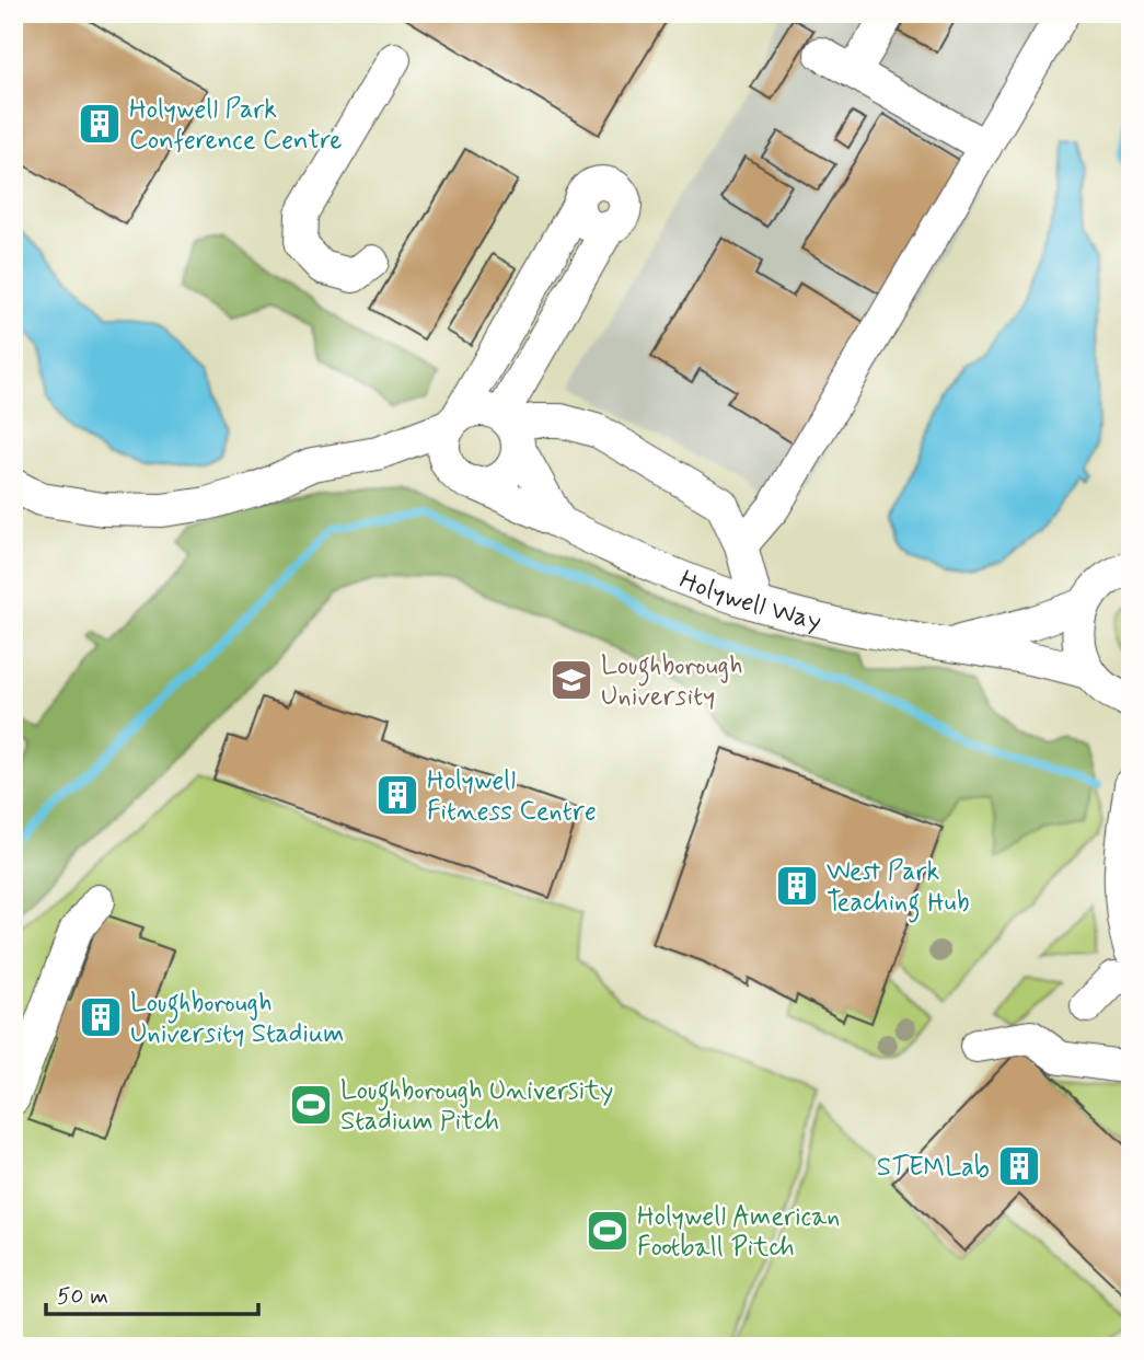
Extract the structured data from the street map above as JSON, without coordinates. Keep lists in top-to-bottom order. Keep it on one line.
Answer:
{"streets":{"street":["Holywell Way"]},"places":{"building":["Holywell Park Conference Centre","Holywell Fitness Centre","West Park Teaching Hub","Loughborough University Stadium","STEMLab"],"school or university":["Loughborough University"],"sports":["Loughborough University Stadium Pitch","Holywell American Football Pitch"]},"scale_bar":"50 m"}
